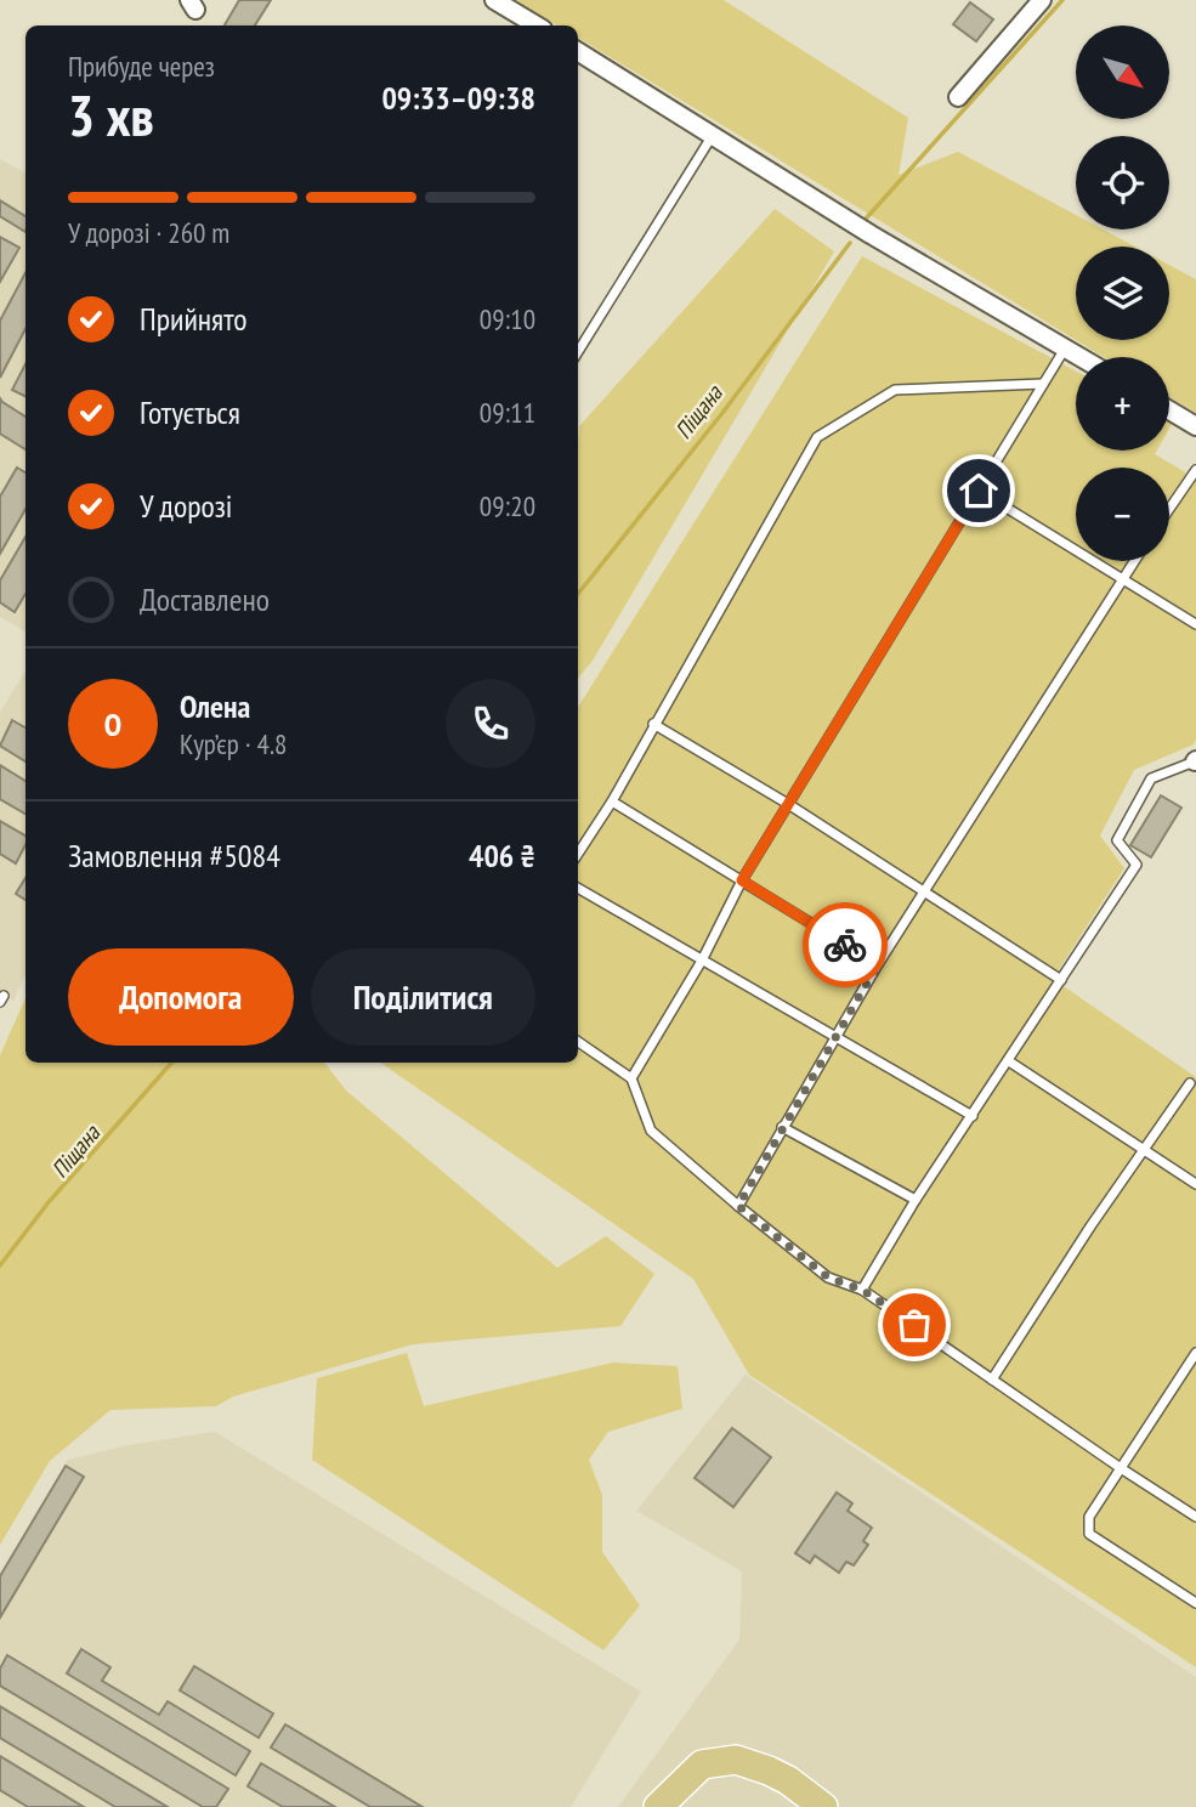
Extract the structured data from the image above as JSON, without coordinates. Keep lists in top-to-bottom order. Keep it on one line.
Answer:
{"water":["Піщана"],"north":"bottom right","page":{"map_buttons":["+","−"],"heading":["3 хв","Прибуде через","09:33–09:38"],"panel":["Олена","Кур’єр · 4.8","Замовлення #5084","406 ₴"],"bar":"У дорозі · 260 m","list":[["Прийнято","09:10"],["Готується","09:11"],["У дорозі","09:20"],"Доставлено"],"round":"О","buttons":["Допомога","Поділитися"]}}
